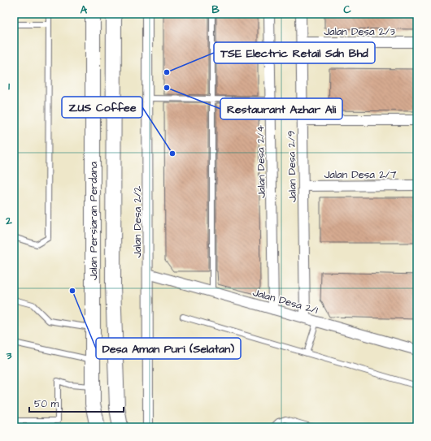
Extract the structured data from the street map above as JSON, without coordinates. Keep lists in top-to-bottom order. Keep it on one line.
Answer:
{"streets":{"main road":["Jalan Persiaran Perdana"],"street":["Jalan Desa 2/3","Jalan Desa 2/4","Jalan Desa 2/9","Jalan Desa 2/7","Jalan Desa 2/2","Jalan Desa 2/1"]},"crossings":[["Jalan Desa 2/3","Jalan Desa 2/9"],["Jalan Desa 2/4","Jalan Desa 2/1"],["Jalan Desa 2/9","Jalan Desa 2/7"],["Jalan Desa 2/9","Jalan Desa 2/1"],["Jalan Desa 2/2","Jalan Desa 2/1"]],"places":["TSE Electric Retail Sdn Bhd","Restaurant Azhar Ali","ZUS Coffee","Desa Aman Puri (Selatan)"],"scale_bar":"50 m","grid":{"columns":["A","B","C"],"rows":["1","2","3"]}}
